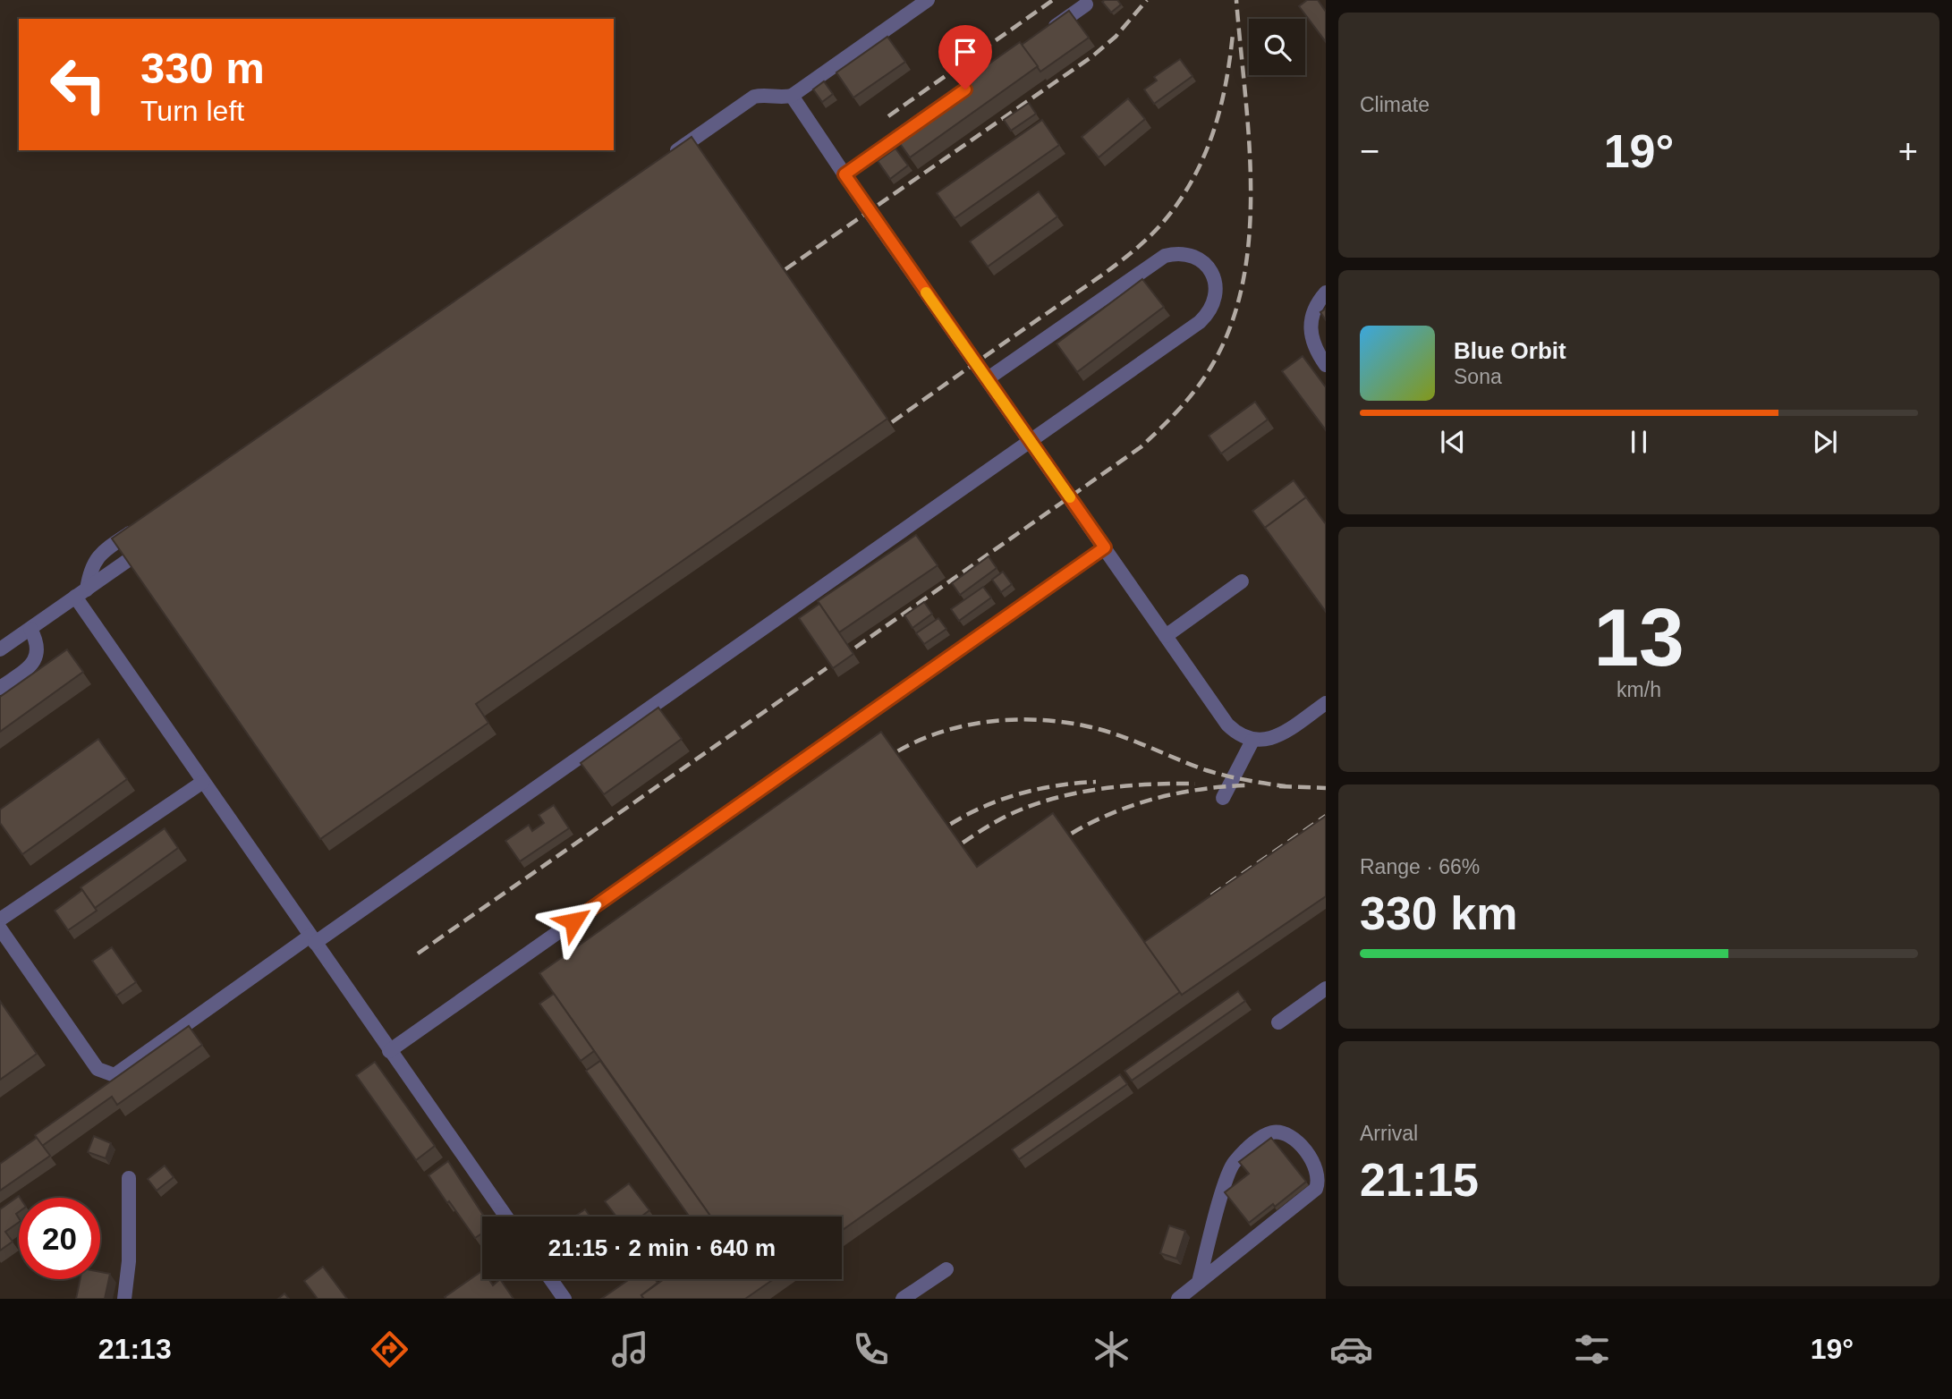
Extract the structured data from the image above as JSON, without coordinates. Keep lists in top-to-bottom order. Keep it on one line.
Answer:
{"page":{"tile":["Climate",["13","km/h"],["Range · 66%","330 km"],["Arrival","21:15"]],"turn":["330 m","Turn left"],"heat":["−","19°","+"],"song":["Blue Orbit","Sona"],"limit":"20","trip":"21:15 · 2 min · 640 m","tabs":["21:13","19°"]}}
